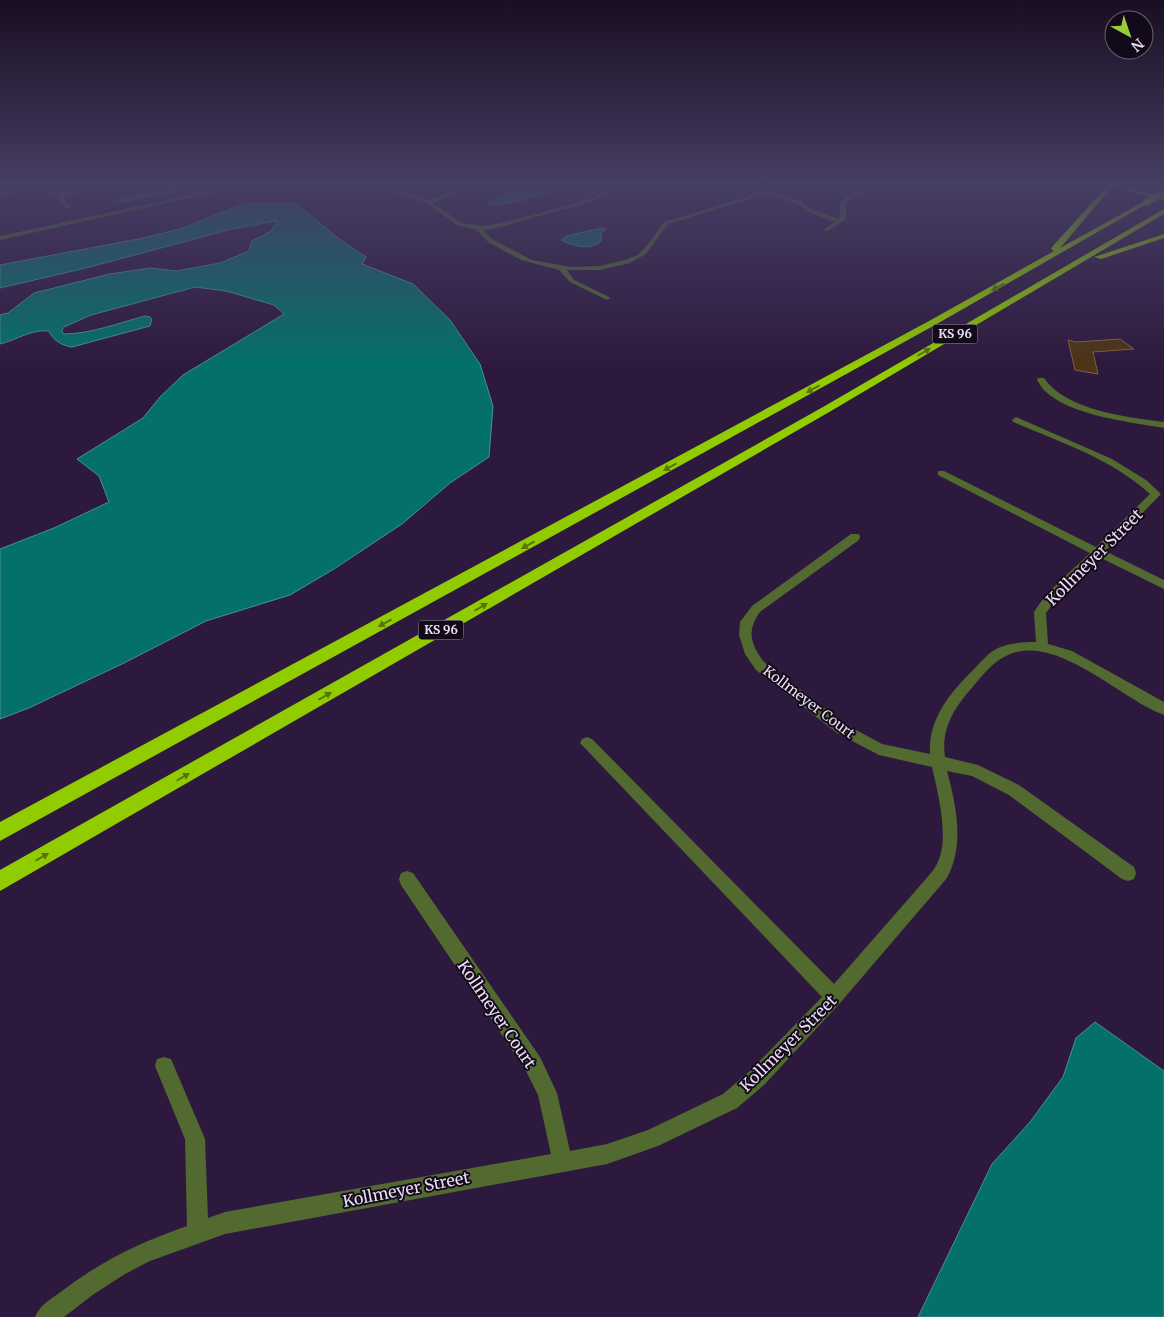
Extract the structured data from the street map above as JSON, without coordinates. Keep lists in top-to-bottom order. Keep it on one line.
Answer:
{"streets":{"highway":["KS 96"],"street":["Kollmeyer Street","Kollmeyer Court"]},"crossings":[["Kollmeyer Street","Kollmeyer Court"]],"north":"bottom right"}
